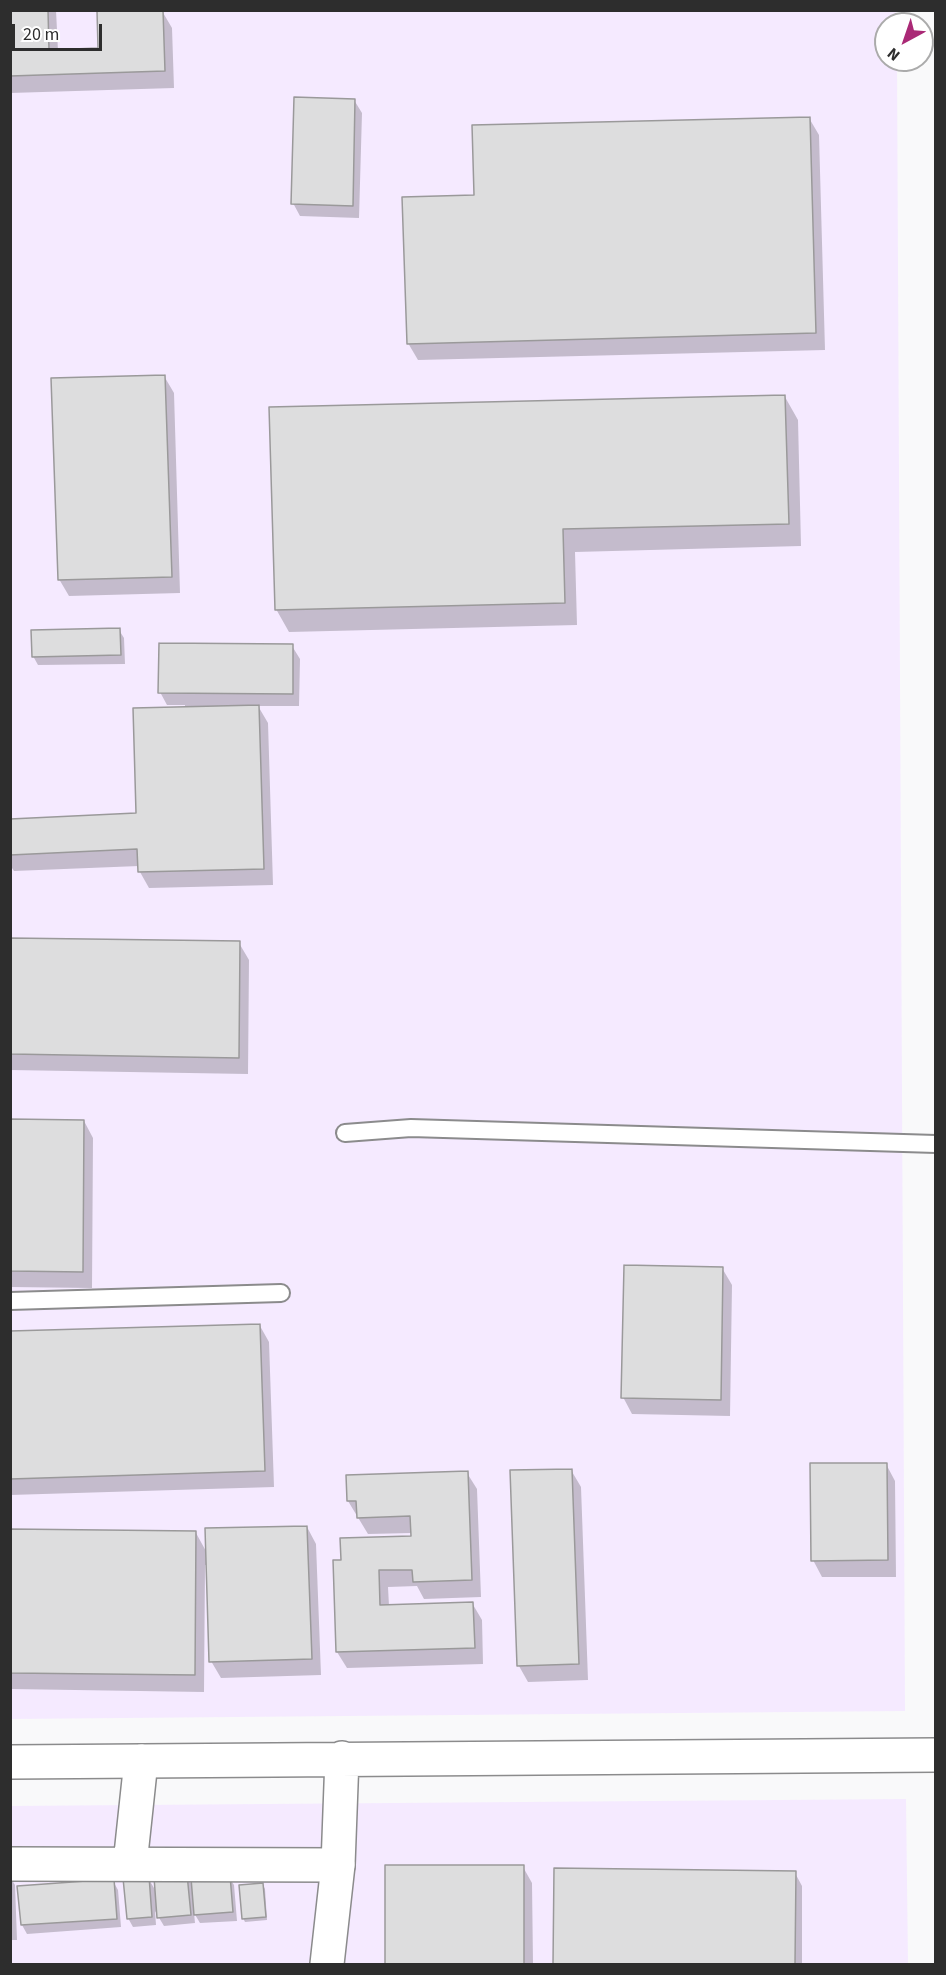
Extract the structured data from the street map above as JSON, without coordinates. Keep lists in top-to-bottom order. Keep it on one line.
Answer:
{"scale_bar":"20 m","north":"bottom left"}
